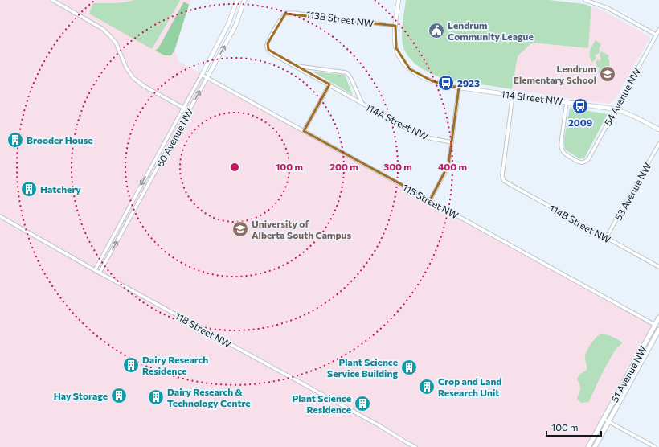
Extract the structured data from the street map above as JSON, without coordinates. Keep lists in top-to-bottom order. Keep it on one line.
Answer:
{"streets":{"main road":["51 Avenue NW"],"street":["113B Street NW","54 Avenue NW","114 Street NW","114A Street NW","60 Avenue NW","53 Avenue NW","115 Street NW","114B Street NW","118 Street NW"]},"crossings":[["113B Street NW","114 Street NW"],["113B Street NW","114A Street NW"],["54 Avenue NW","114 Street NW"],["114 Street NW","114B Street NW"],["60 Avenue NW","115 Street NW"],["60 Avenue NW","118 Street NW"],["53 Avenue NW","114B Street NW"],["115 Street NW","51 Avenue NW"]],"places":{"public building":["Lendrum Community League"],"school or university":["Lendrum Elementary School","University of Alberta South Campus"],"bus stop":["2923","2009"],"building":["Brooder House","Hatchery","Dairy Research Residence","Plant Science Service Building","Crop and Land Research Unit","Hay Storage","Dairy Research & Technology Centre","Plant Science Residence"]},"scale_bar":"100 m","rings":["100 m","200 m","300 m","400 m"]}
